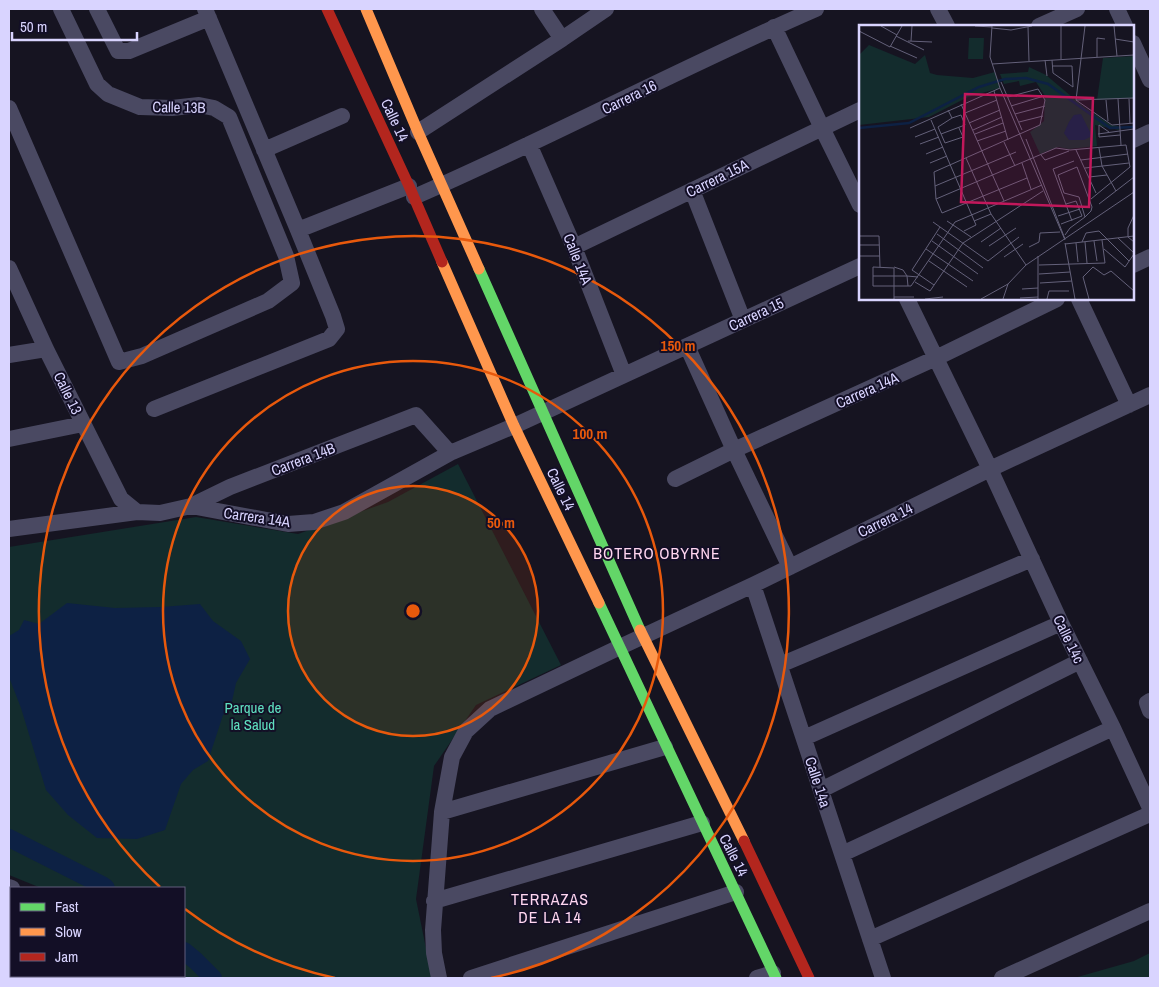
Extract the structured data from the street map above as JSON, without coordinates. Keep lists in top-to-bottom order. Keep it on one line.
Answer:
{"streets":{"main road":["Calle 14"],"street":["Carrera 16","Calle 13B","Carrera 15A","Calle 14A","Carrera 15","Carrera 14A","Calle 13","Carrera 14B","Carrera 14","Calle 14c","Calle 14a"]},"crossings":[["Carrera 16","Calle 14"],["Carrera 16","Calle 14A"],["Calle 14","Carrera 15"],["Calle 14","Carrera 14A"],["Calle 14","Carrera 14"],["Carrera 15A","Calle 14A"],["Calle 14A","Carrera 15"],["Carrera 15","Carrera 14A"],["Carrera 14A","Calle 13"],["Carrera 14A","Carrera 14B"],["Carrera 14","Calle 14c"],["Carrera 14","Calle 14a"]],"districts":["BOTERO OBYRNE","TERRAZAS DE LA 14"],"parks":["Parque de la Salud"],"legend":["Fast","Slow","Jam"],"scale_bar":"50 m","rings":["150 m","100 m","50 m"]}
